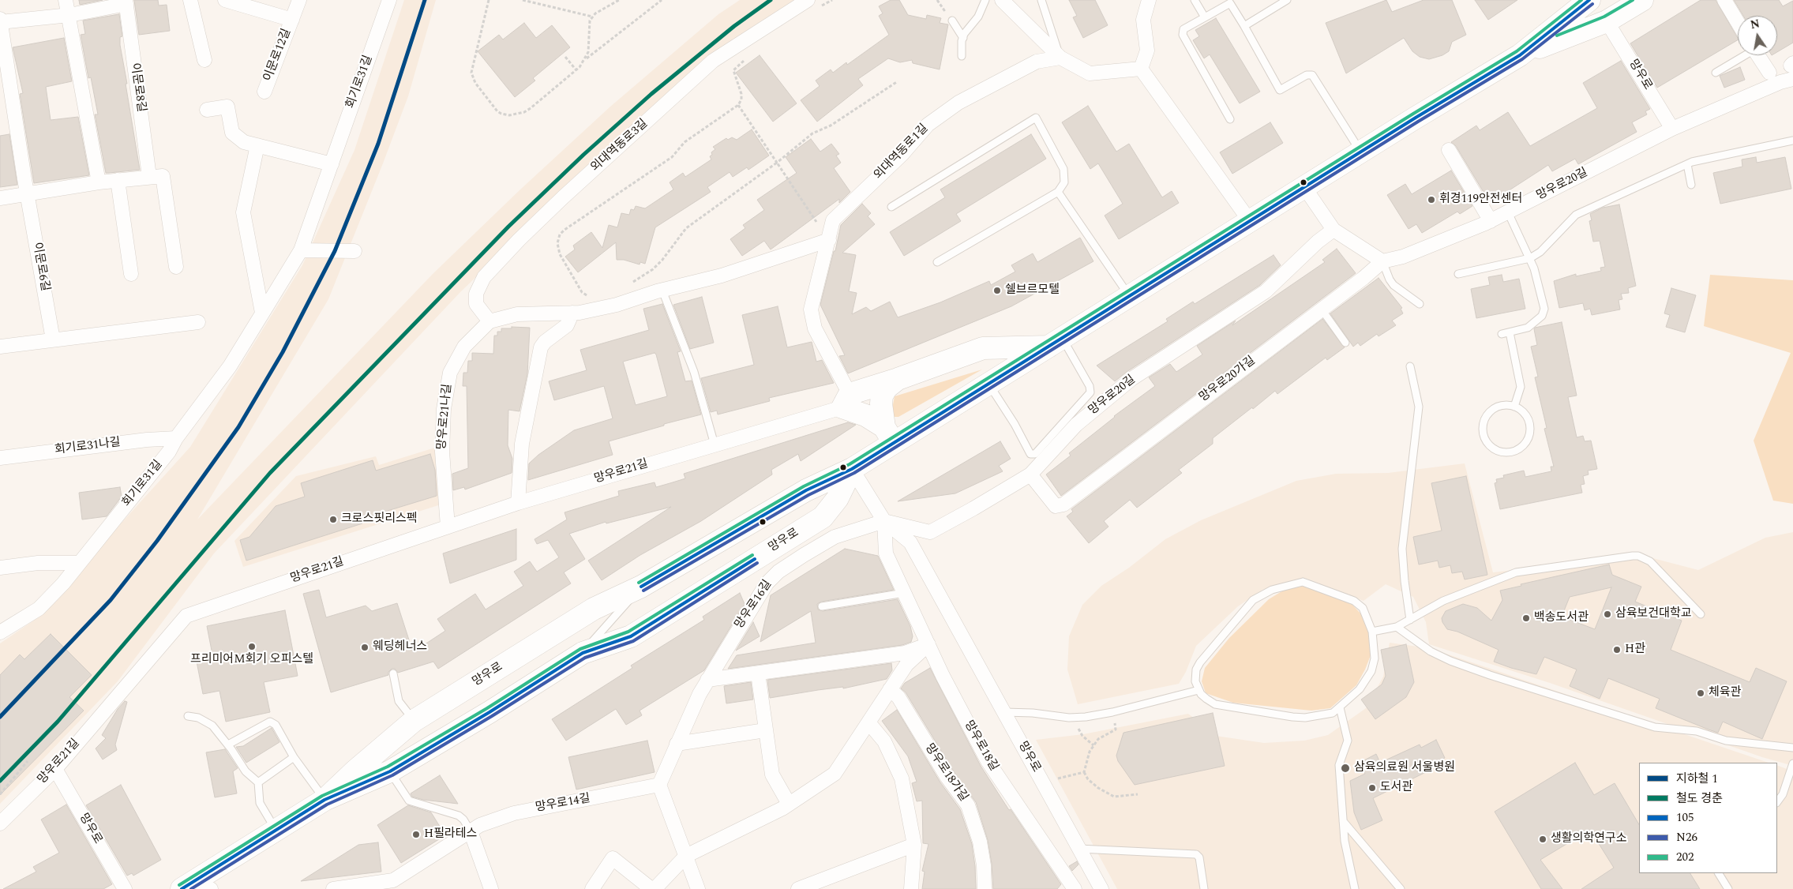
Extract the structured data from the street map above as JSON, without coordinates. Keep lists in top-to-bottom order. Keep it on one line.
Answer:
{"streets":{"main road":["망우로"],"street":["이문로12길","회기로31길","이문로8길","외대역동로3길","외대역동로1길","망우로20길","이문로6길","망우로20가길","망우로21나길","회기로31나길","망우로21길","망우로16길","망우로18길","망우로18가길","망우로14길"]},"crossings":[["망우로","망우로20길"],["망우로","망우로21길"],["망우로","망우로16길"],["망우로","망우로18길"],["회기로31길","회기로31나길"],["외대역동로3길","망우로21나길"],["외대역동로1길","망우로21길"],["망우로20길","망우로20가길"],["망우로20길","망우로16길"],["망우로20길","망우로18길"],["망우로21나길","망우로21길"],["망우로16길","망우로18길"],["망우로16길","망우로14길"]],"places":["휘경119안전센터","쉘브르모텔","크로스핏리스펙","삼육보건대학교","백송도서관","프리미어M회기 오피스텔","웨딩헤너스","H관","체육관","삼육의료원 서울병원","도서관","H필라테스","생활의학연구소"],"lines":["metro line 1","rail line 경춘","transit line 105","transit line 202","transit line N26"],"legend":["지하철 1","철도 경춘","105","N26","202"],"north":"top"}
